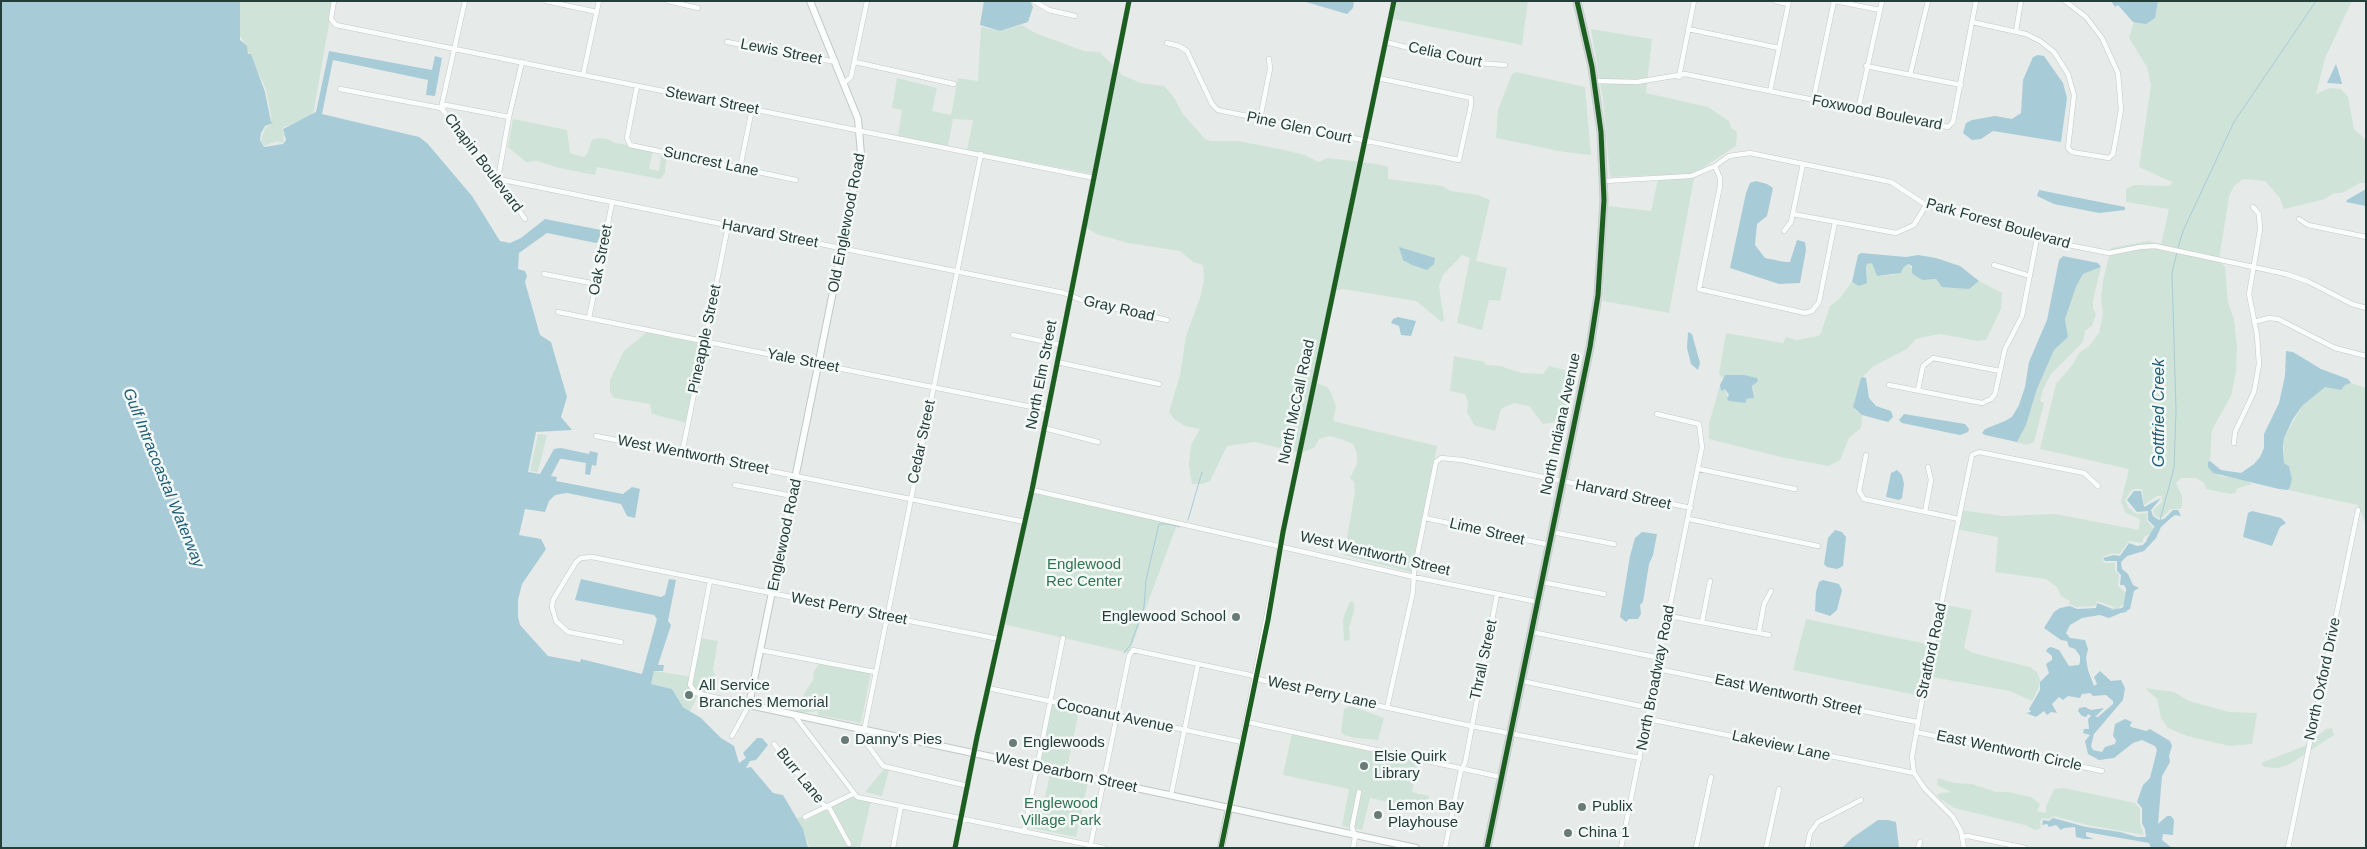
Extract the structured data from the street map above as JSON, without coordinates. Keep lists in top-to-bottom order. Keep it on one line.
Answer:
{"streets":{"main road":["North Indiana Avenue"],"street":["Lewis Street","Celia Court","Stewart Street","Foxwood Boulevard","Pine Glen Court","Suncrest Lane","Chapin Boulevard","Old Englewood Road","Park Forest Boulevard","Harvard Street","Oak Street","Gray Road","Pineapple Street","Yale Street","North Elm Street","North McCall Road","Cedar Street","West Wentworth Street","Lime Street","Englewood Road","West Perry Street","Stratford Road","Thrall Street","North Broadway Road","North Oxford Drive","West Perry Lane","East Wentworth Street","Cocoanut Avenue","Lakeview Lane","East Wentworth Circle","West Dearborn Street","Burr Lane"]},"crossings":[["Lewis Street","Old Englewood Road"],["Celia Court","North McCall Road"],["Stewart Street","Suncrest Lane"],["Stewart Street","Old Englewood Road"],["Stewart Street","North Elm Street"],["Stewart Street","Cedar Street"],["Foxwood Boulevard","North Indiana Avenue"],["Pine Glen Court","North McCall Road"],["Chapin Boulevard","Harvard Street"],["Old Englewood Road","Harvard Street"],["Old Englewood Road","Yale Street"],["Old Englewood Road","Englewood Road"],["Park Forest Boulevard","North Indiana Avenue"],["Harvard Street","Oak Street"],["Harvard Street","Gray Road"],["Harvard Street","Pineapple Street"],["Harvard Street","North Elm Street"],["Harvard Street","North Indiana Avenue"],["Harvard Street","Cedar Street"],["Harvard Street","Lime Street"],["Harvard Street","North Broadway Road"],["Oak Street","Yale Street"],["Gray Road","North Elm Street"],["Pineapple Street","Yale Street"],["Pineapple Street","West Wentworth Street"],["Yale Street","North Elm Street"],["Yale Street","Cedar Street"],["Yale Street","Englewood Road"],["North Elm Street","West Wentworth Street"],["North Elm Street","West Perry Street"],["North Elm Street","Cocoanut Avenue"],["North Elm Street","West Dearborn Street"],["North McCall Road","West Wentworth Street"],["North McCall Road","West Perry Lane"],["North McCall Road","Cocoanut Avenue"],["North McCall Road","West Dearborn Street"],["North Indiana Avenue","West Wentworth Street"],["North Indiana Avenue","Lime Street"],["North Indiana Avenue","West Perry Lane"],["Cedar Street","West Wentworth Street"],["Cedar Street","West Perry Street"],["Cedar Street","West Dearborn Street"],["West Wentworth Street","Englewood Road"],["West Wentworth Street","Thrall Street"],["Englewood Road","West Perry Street"],["Englewood Road","West Dearborn Street"],["West Perry Street","West Dearborn Street"],["Stratford Road","East Wentworth Street"],["Stratford Road","Lakeview Lane"],["Stratford Road","East Wentworth Circle"],["Thrall Street","West Perry Lane"],["North Broadway Road","West Perry Lane"],["North Broadway Road","East Wentworth Street"],["North Broadway Road","Lakeview Lane"],["West Perry Lane","Cocoanut Avenue"]],"water":["Gottfried Creek","Gulf Intracoastal Waterway"],"parks":["Englewood Rec Center","Englewood Village Park"],"places":["Englewood School","All Service Branches Memorial","Danny's Pies","Englewoods","Elsie Quirk Library","Publix","Lemon Bay Playhouse","China 1"]}
